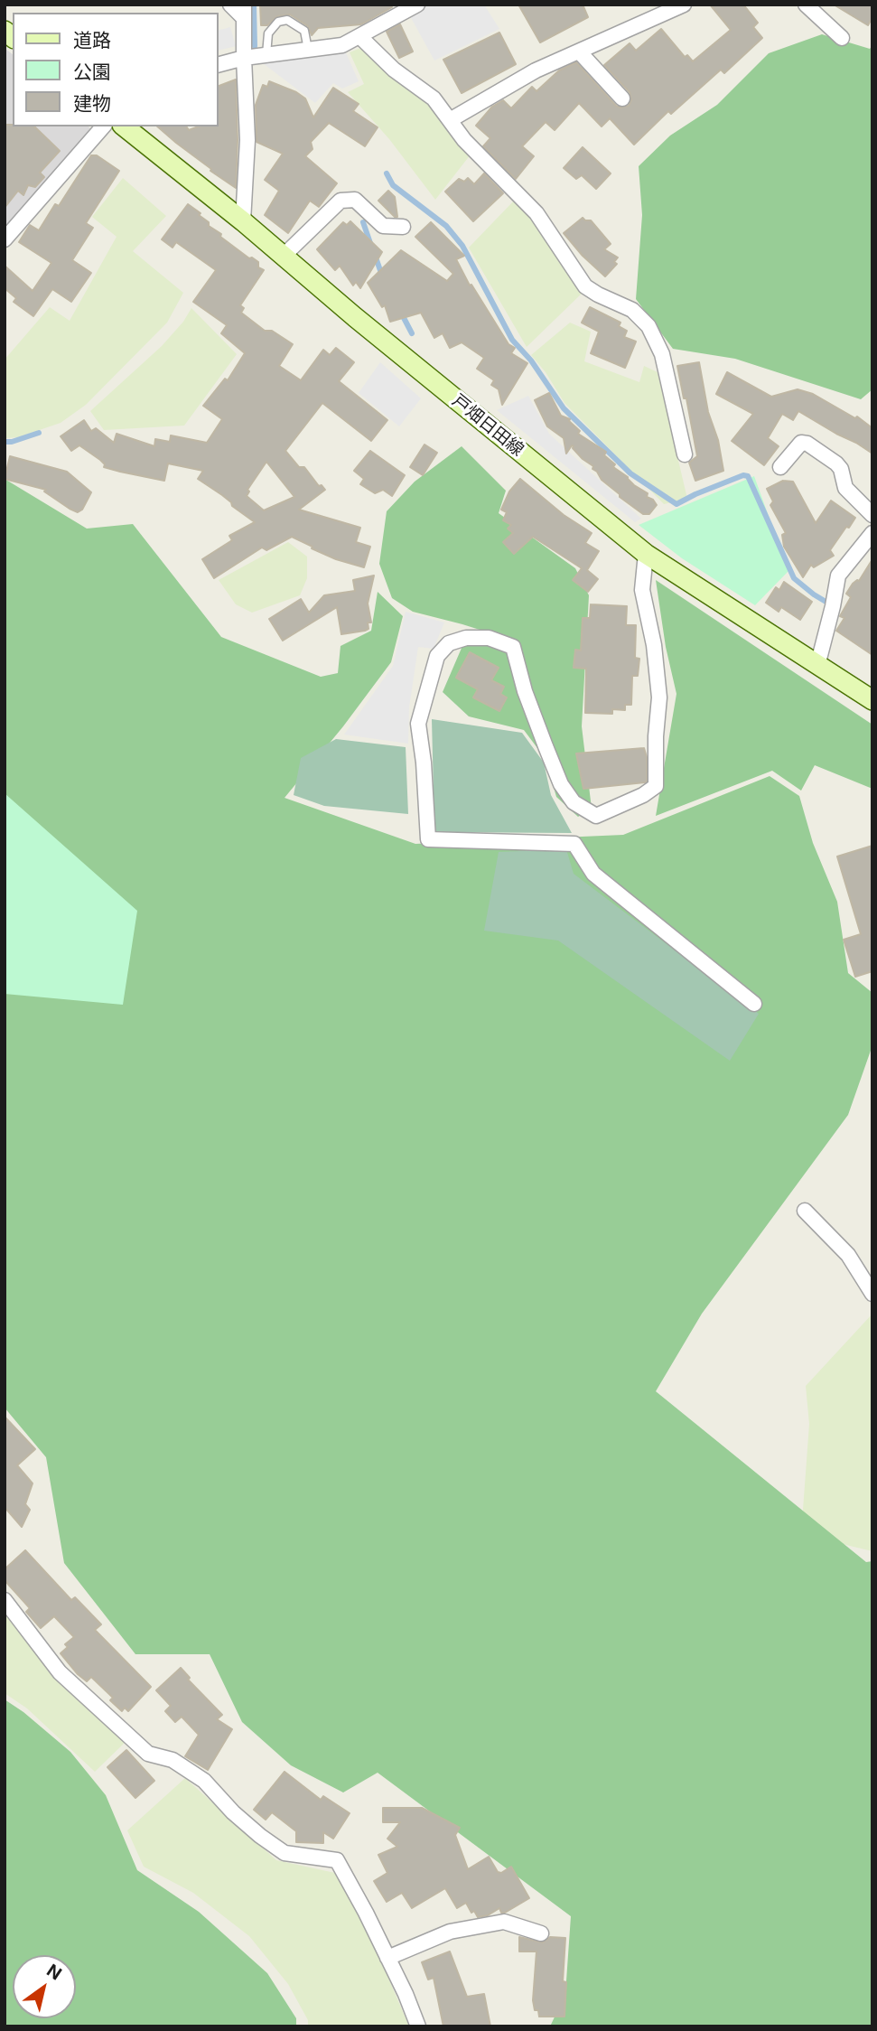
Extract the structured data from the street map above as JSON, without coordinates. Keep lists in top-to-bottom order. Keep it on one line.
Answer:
{"streets":{"main road":["戸畑日田線"]},"legend":["道路","公園","建物"],"north":"top right"}
